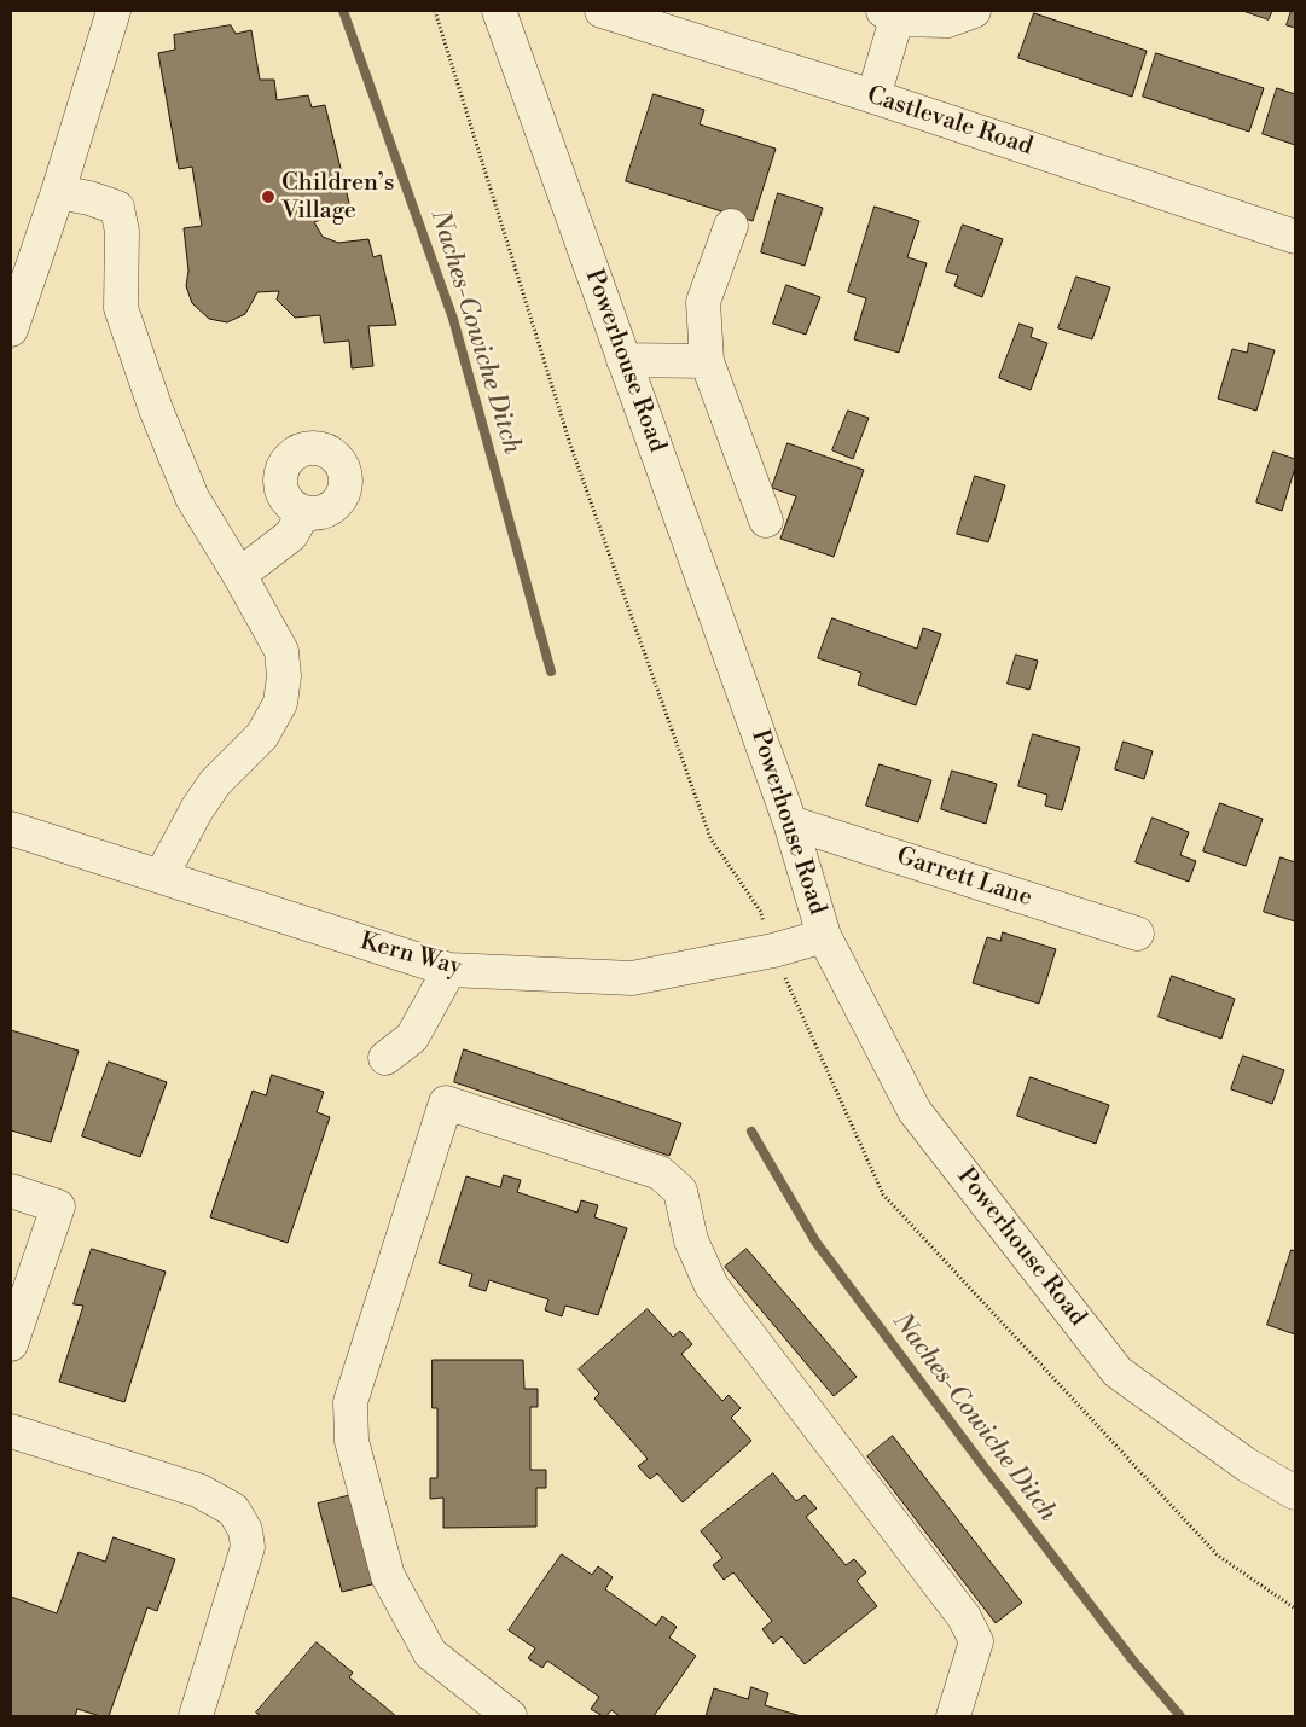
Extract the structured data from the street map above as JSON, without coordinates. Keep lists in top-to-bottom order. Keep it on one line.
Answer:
{"streets":{"street":["Castlevale Road","Powerhouse Road","Garrett Lane","Kern Way"]},"crossings":[["Powerhouse Road","Garrett Lane"],["Powerhouse Road","Kern Way"]],"water":["Naches-Cowiche Ditch"],"places":["Children’s Village"]}
